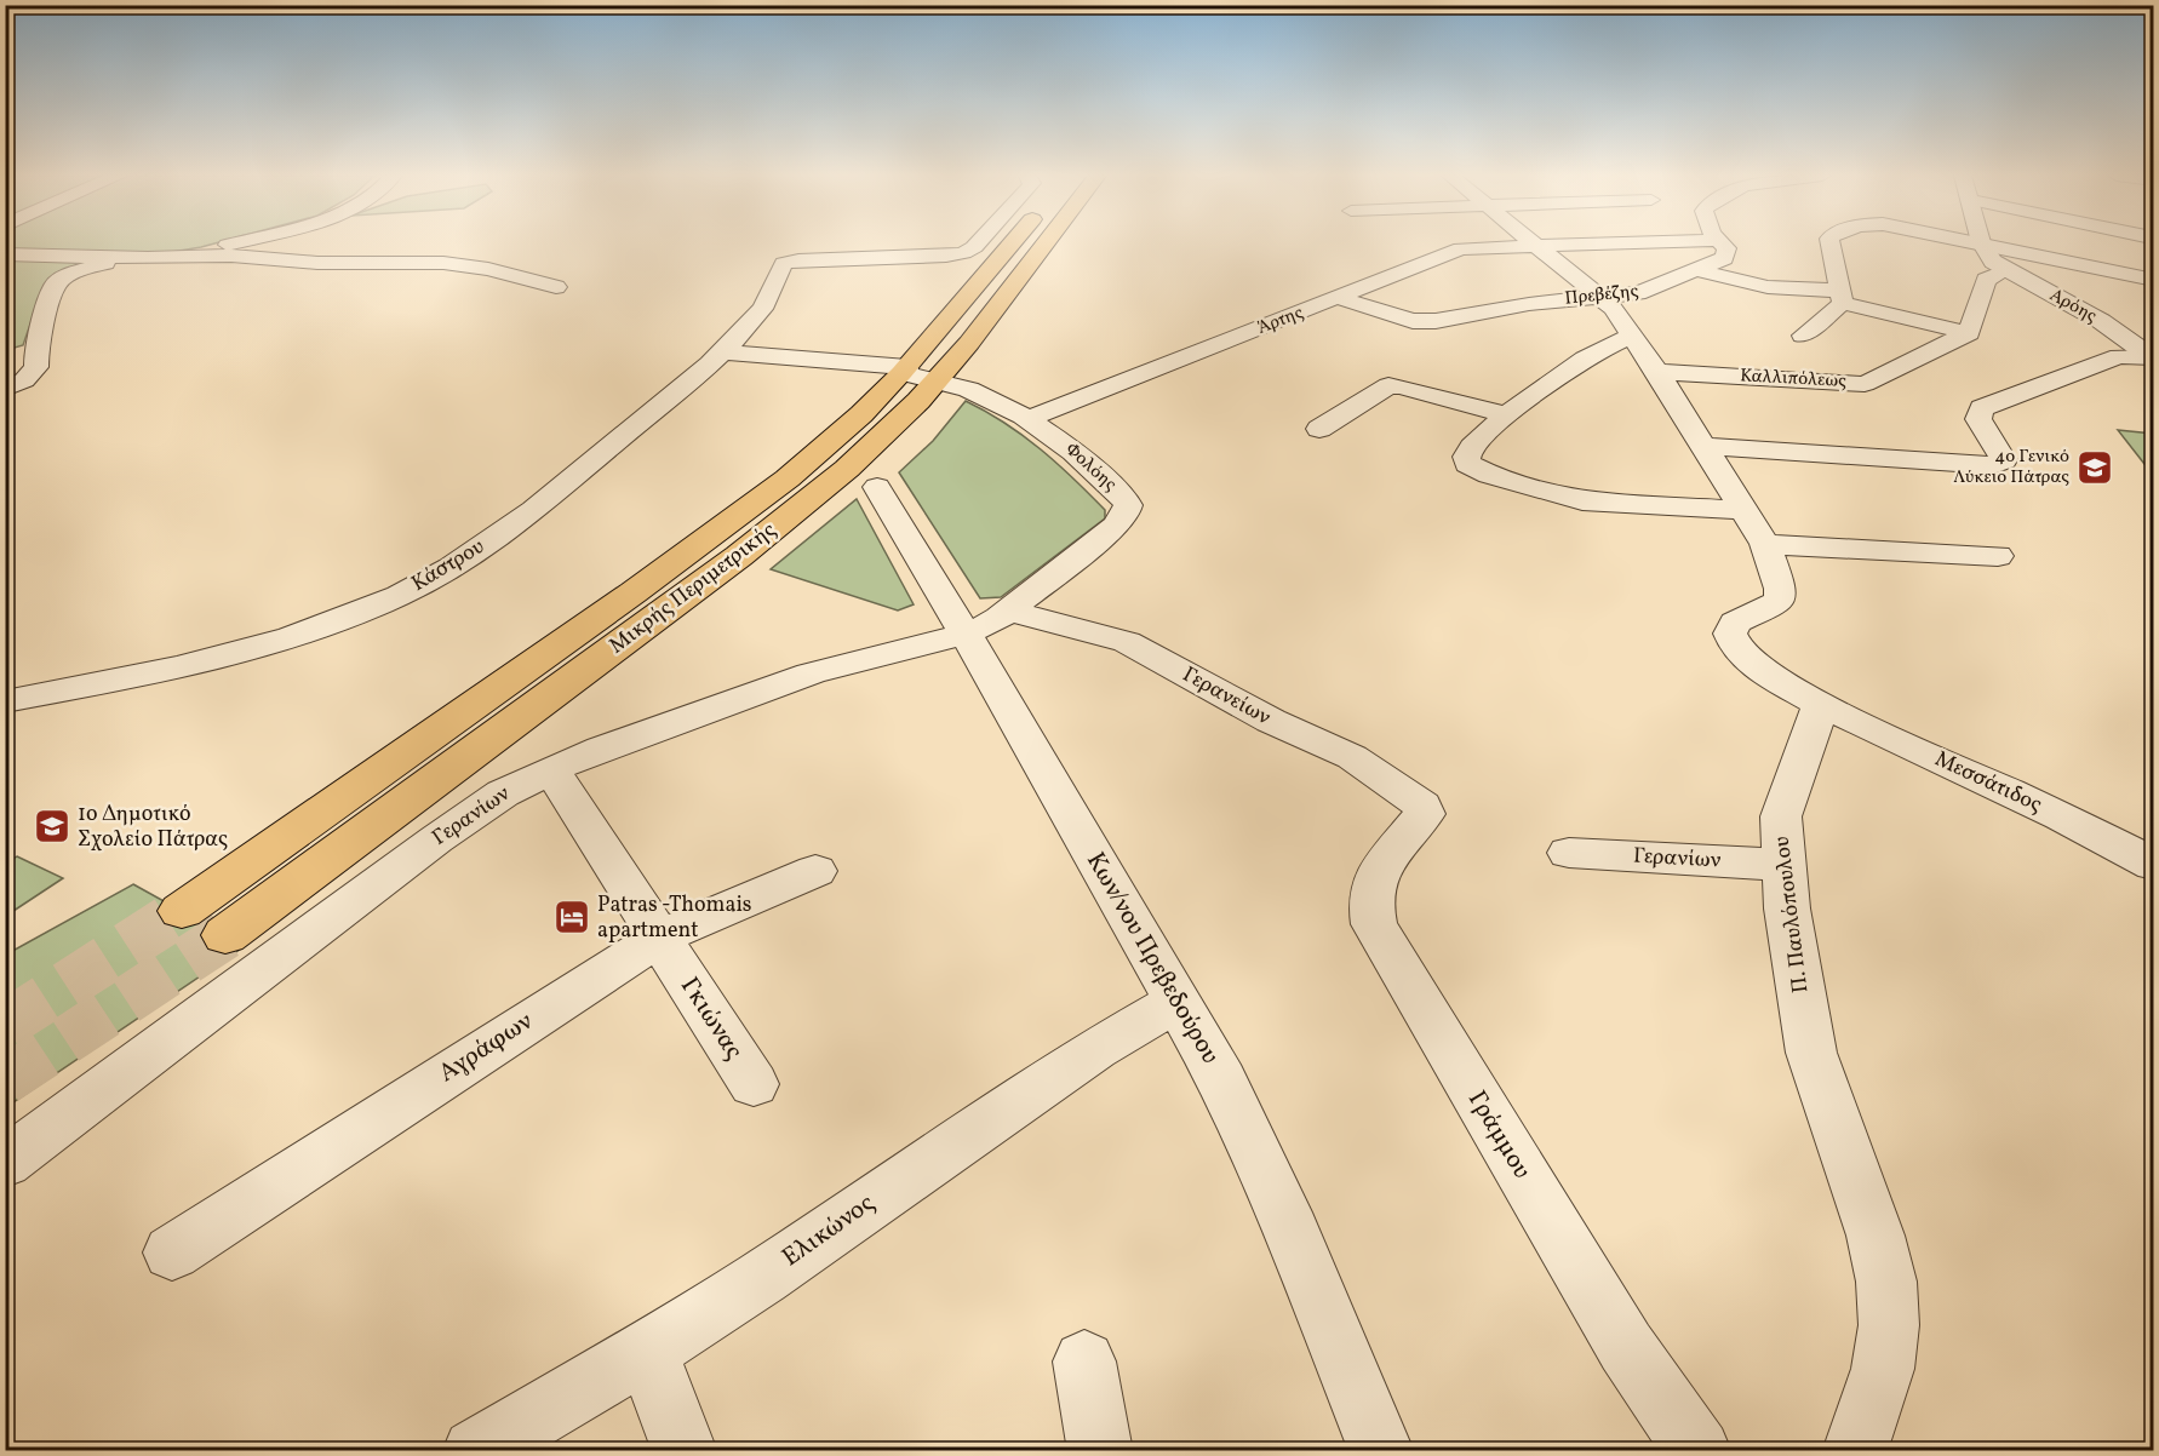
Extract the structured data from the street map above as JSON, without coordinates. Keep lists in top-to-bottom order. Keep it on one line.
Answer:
{"streets":{"main road":["Μικρής Περιμετρικής"],"street":["Πρεβέζης","Αρόης","Άρτης","Καλλιπόλεως","Φολόης","Κάστρου","Γερανείων","Μεσσάτιδος","Γερανίων","Π. Παυλόπουλου","Κων/νου Πρεβεδούρου","Γκιώνας","Αγράφων","Γράμμου","Ελικώνος"]},"crossings":[["Πρεβέζης","Άρτης"],["Άρτης","Φολόης"],["Φολόης","Κάστρου"],["Φολόης","Μικρής Περιμετρικής"],["Φολόης","Γερανείων"],["Φολόης","Γερανίων"],["Γερανείων","Γερανίων"],["Γερανείων","Γράμμου"],["Μεσσάτιδος","Π. Παυλόπουλου"],["Γερανίων","Π. Παυλόπουλου"],["Γερανίων","Κων/νου Πρεβεδούρου"],["Γερανίων","Γκιώνας"],["Κων/νου Πρεβεδούρου","Ελικώνος"],["Γκιώνας","Αγράφων"]],"places":{"school or university":["4ο Γενικό Λύκειο Πάτρας","1ο Δημοτικό Σχολείο Πάτρας"],"hotel":["Patras -Thomais apartment"]}}
